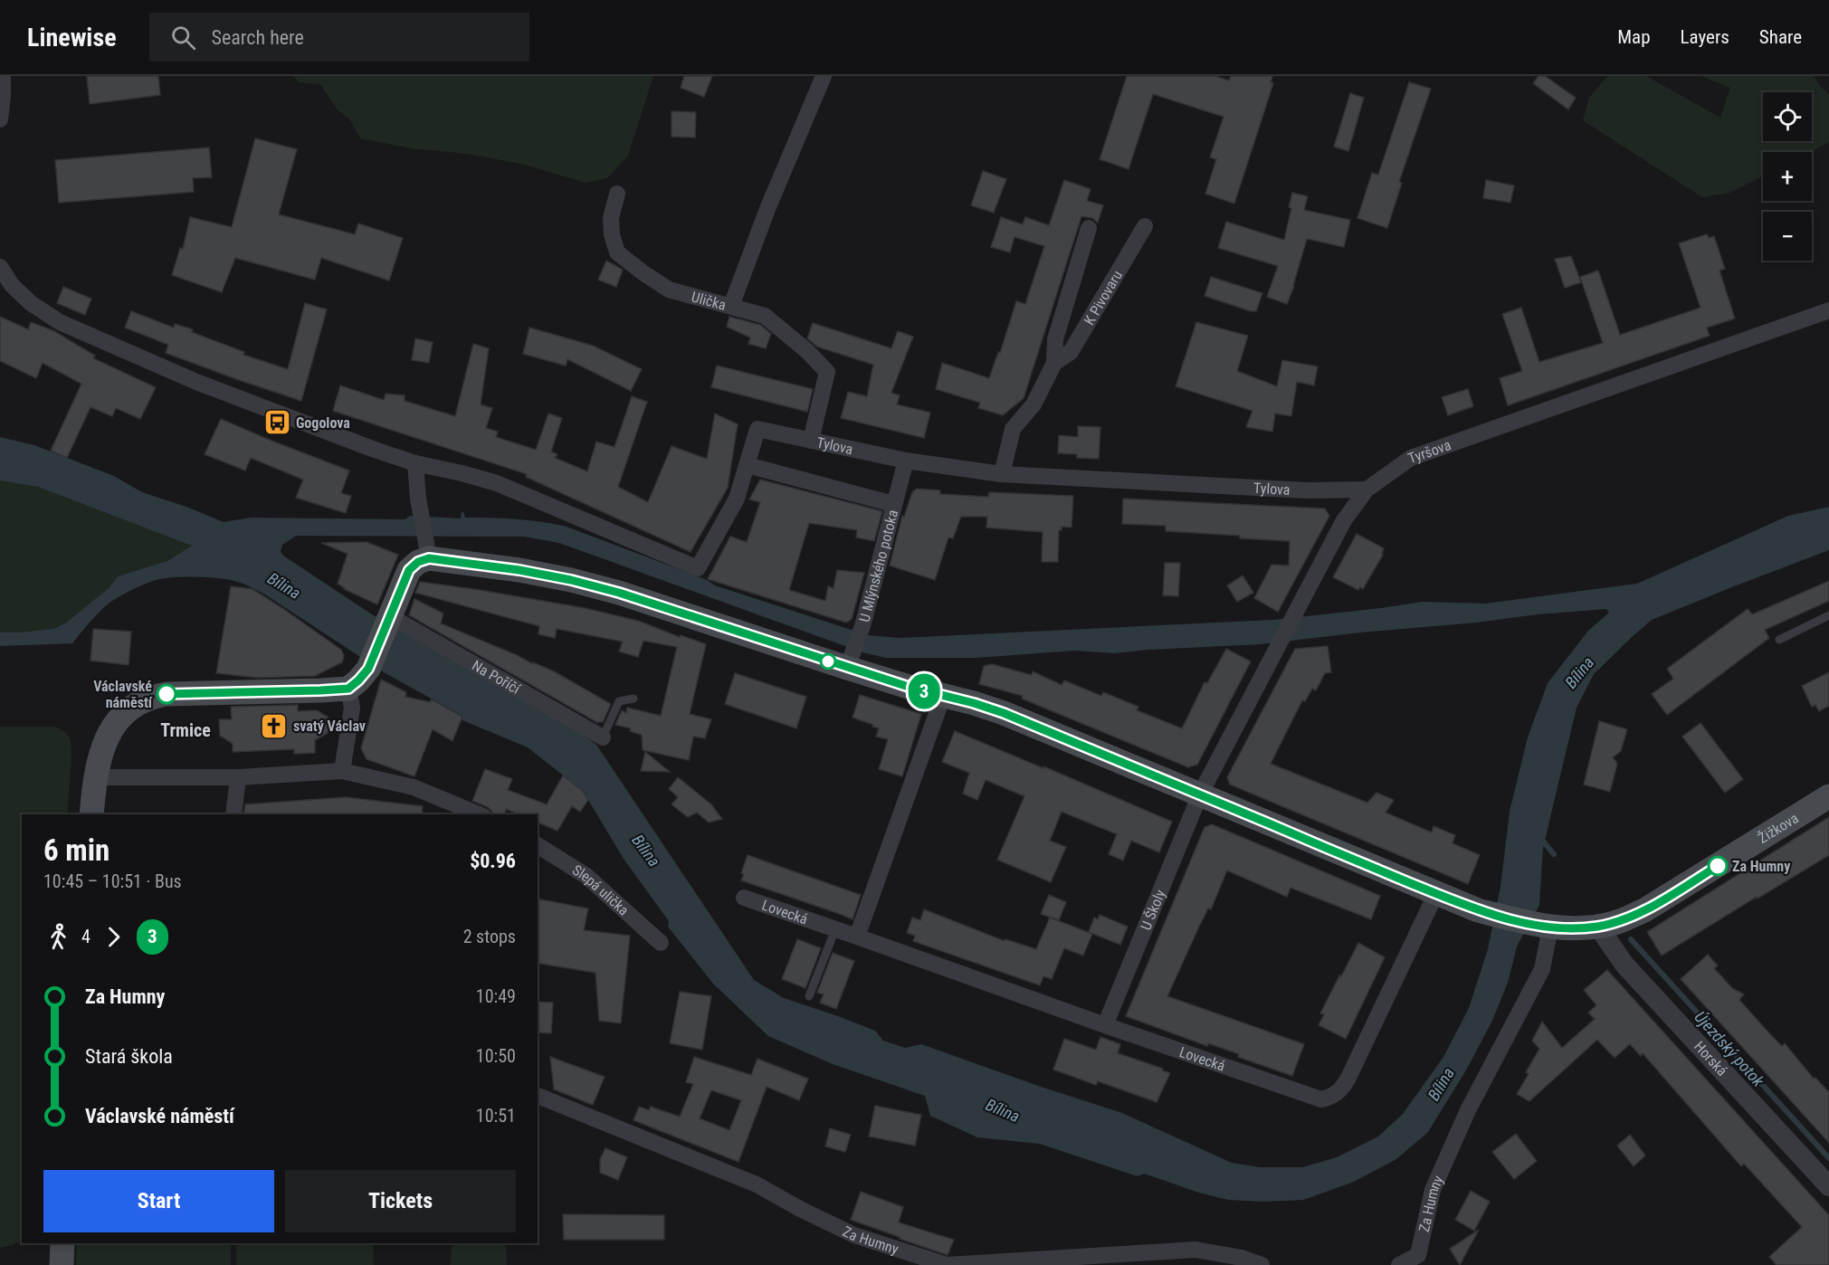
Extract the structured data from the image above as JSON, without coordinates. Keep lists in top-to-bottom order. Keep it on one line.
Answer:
{"streets":{"main road":["Žižkova"],"street":["K Pivovaru","Ulička","Tylova","Tyršova","U Mlýnského potoka","Na Poříčí","Slepá ulička","U Školy","Lovecká","Horská","Za Humny"]},"crossings":[["K Pivovaru","Tylova"],["Ulička","Tylova"],["Tylova","Tyršova"],["Tylova","U Mlýnského potoka"],["Tyršova","Žižkova"],["Tyršova","U Školy"],["U Mlýnského potoka","Žižkova"],["Žižkova","U Školy"],["Žižkova","Lovecká"],["Žižkova","Horská"],["Žižkova","Za Humny"],["U Školy","Lovecká"]],"districts":["Trmice"],"water":["Bílina","Újezdský potok"],"places":{"bus stop":["Gogolova"],"other":["Václavské náměstí","Za Humny"],"church":["svatý Václav"]},"lines":["bus line 3"],"page":{"header":"Linewise","search":"Search here","nav":["Map","Layers","Share"],"on_map":"3","map_buttons":["+","−"],"heading":["6 min","10:45 – 10:51 · Bus","$0.96"],"legs":["4","3","2 stops"],"list":[{"name":"Za Humny","value":"10:49"},{"name":"Stará škola","value":"10:50"},{"name":"Václavské náměstí","value":"10:51"}],"buttons":["Start","Tickets"]}}
